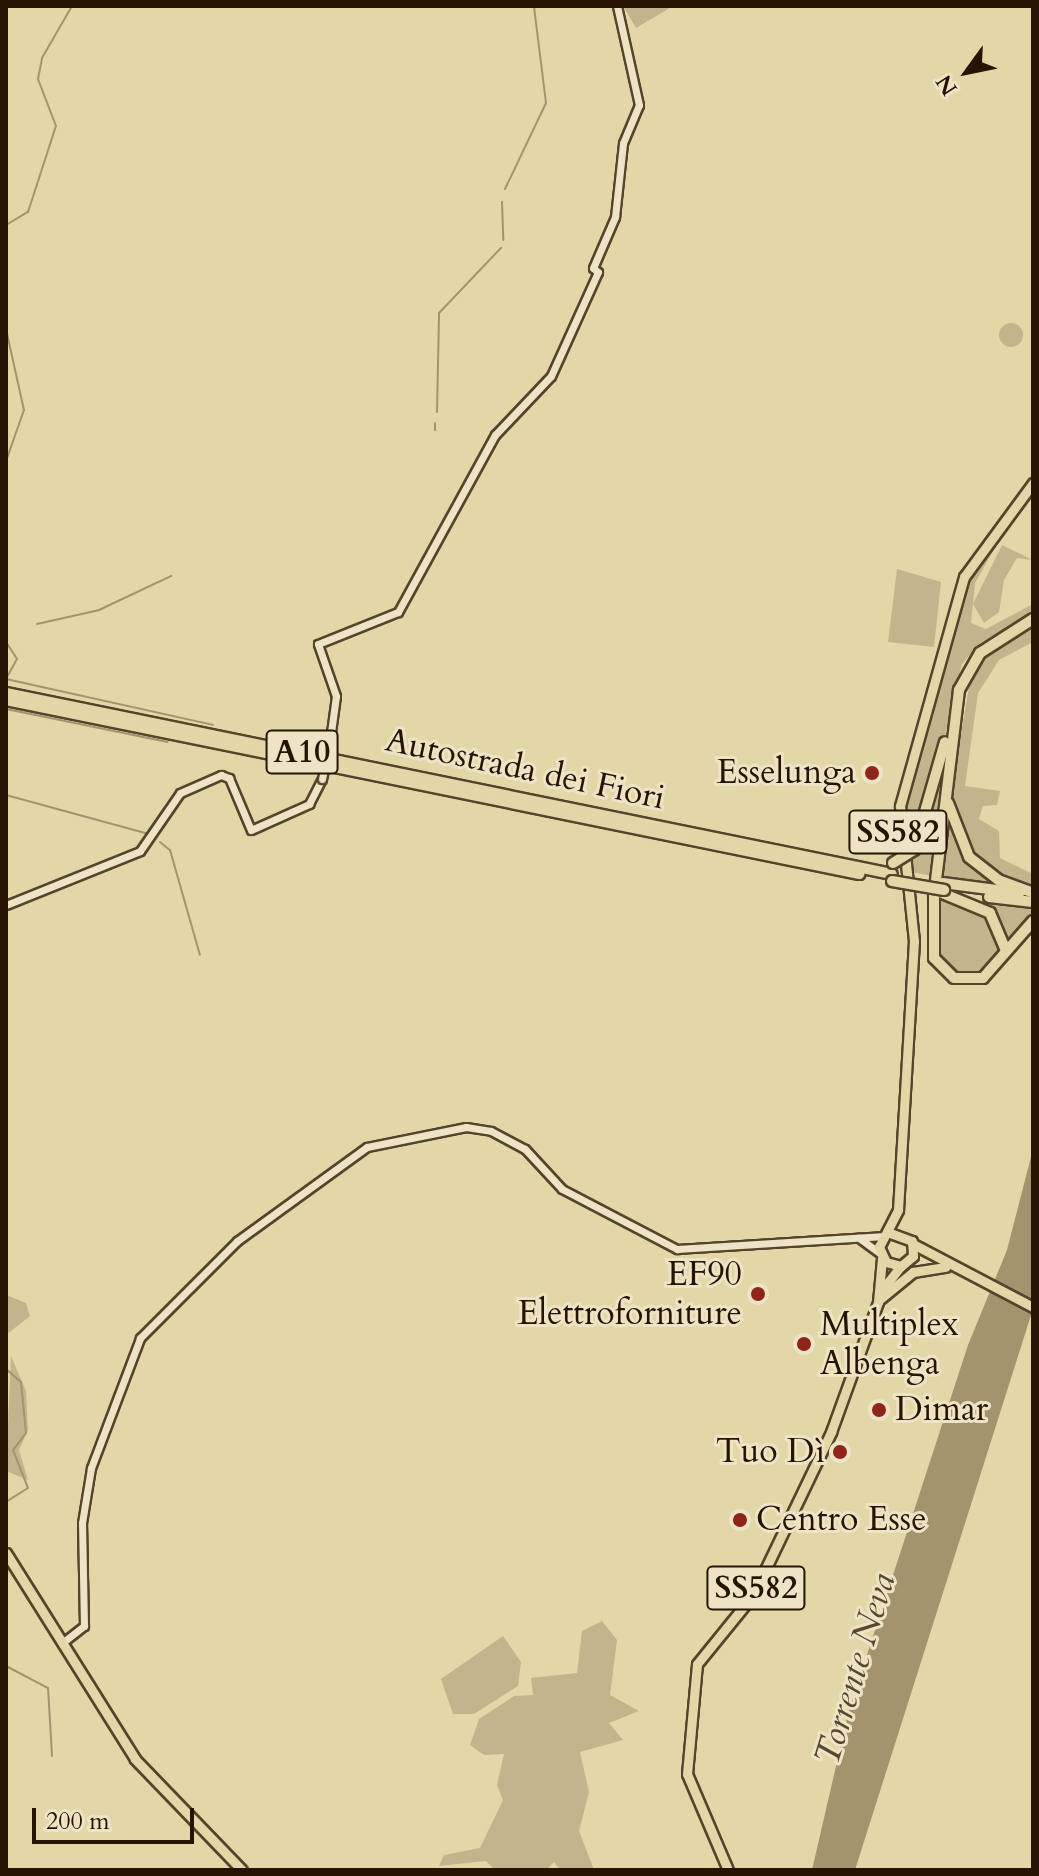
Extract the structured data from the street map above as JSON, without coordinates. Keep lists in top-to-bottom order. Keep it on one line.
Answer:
{"streets":{"highway":["A10","Autostrada dei Fiori"],"main road":["SS582"]},"water":["Torrente Neva"],"places":["Esselunga","EF90 Elettroforniture","Multiplex Albenga","Dimar","Tuo Dì","Centro Esse"],"scale_bar":"200 m","north":"bottom left"}
